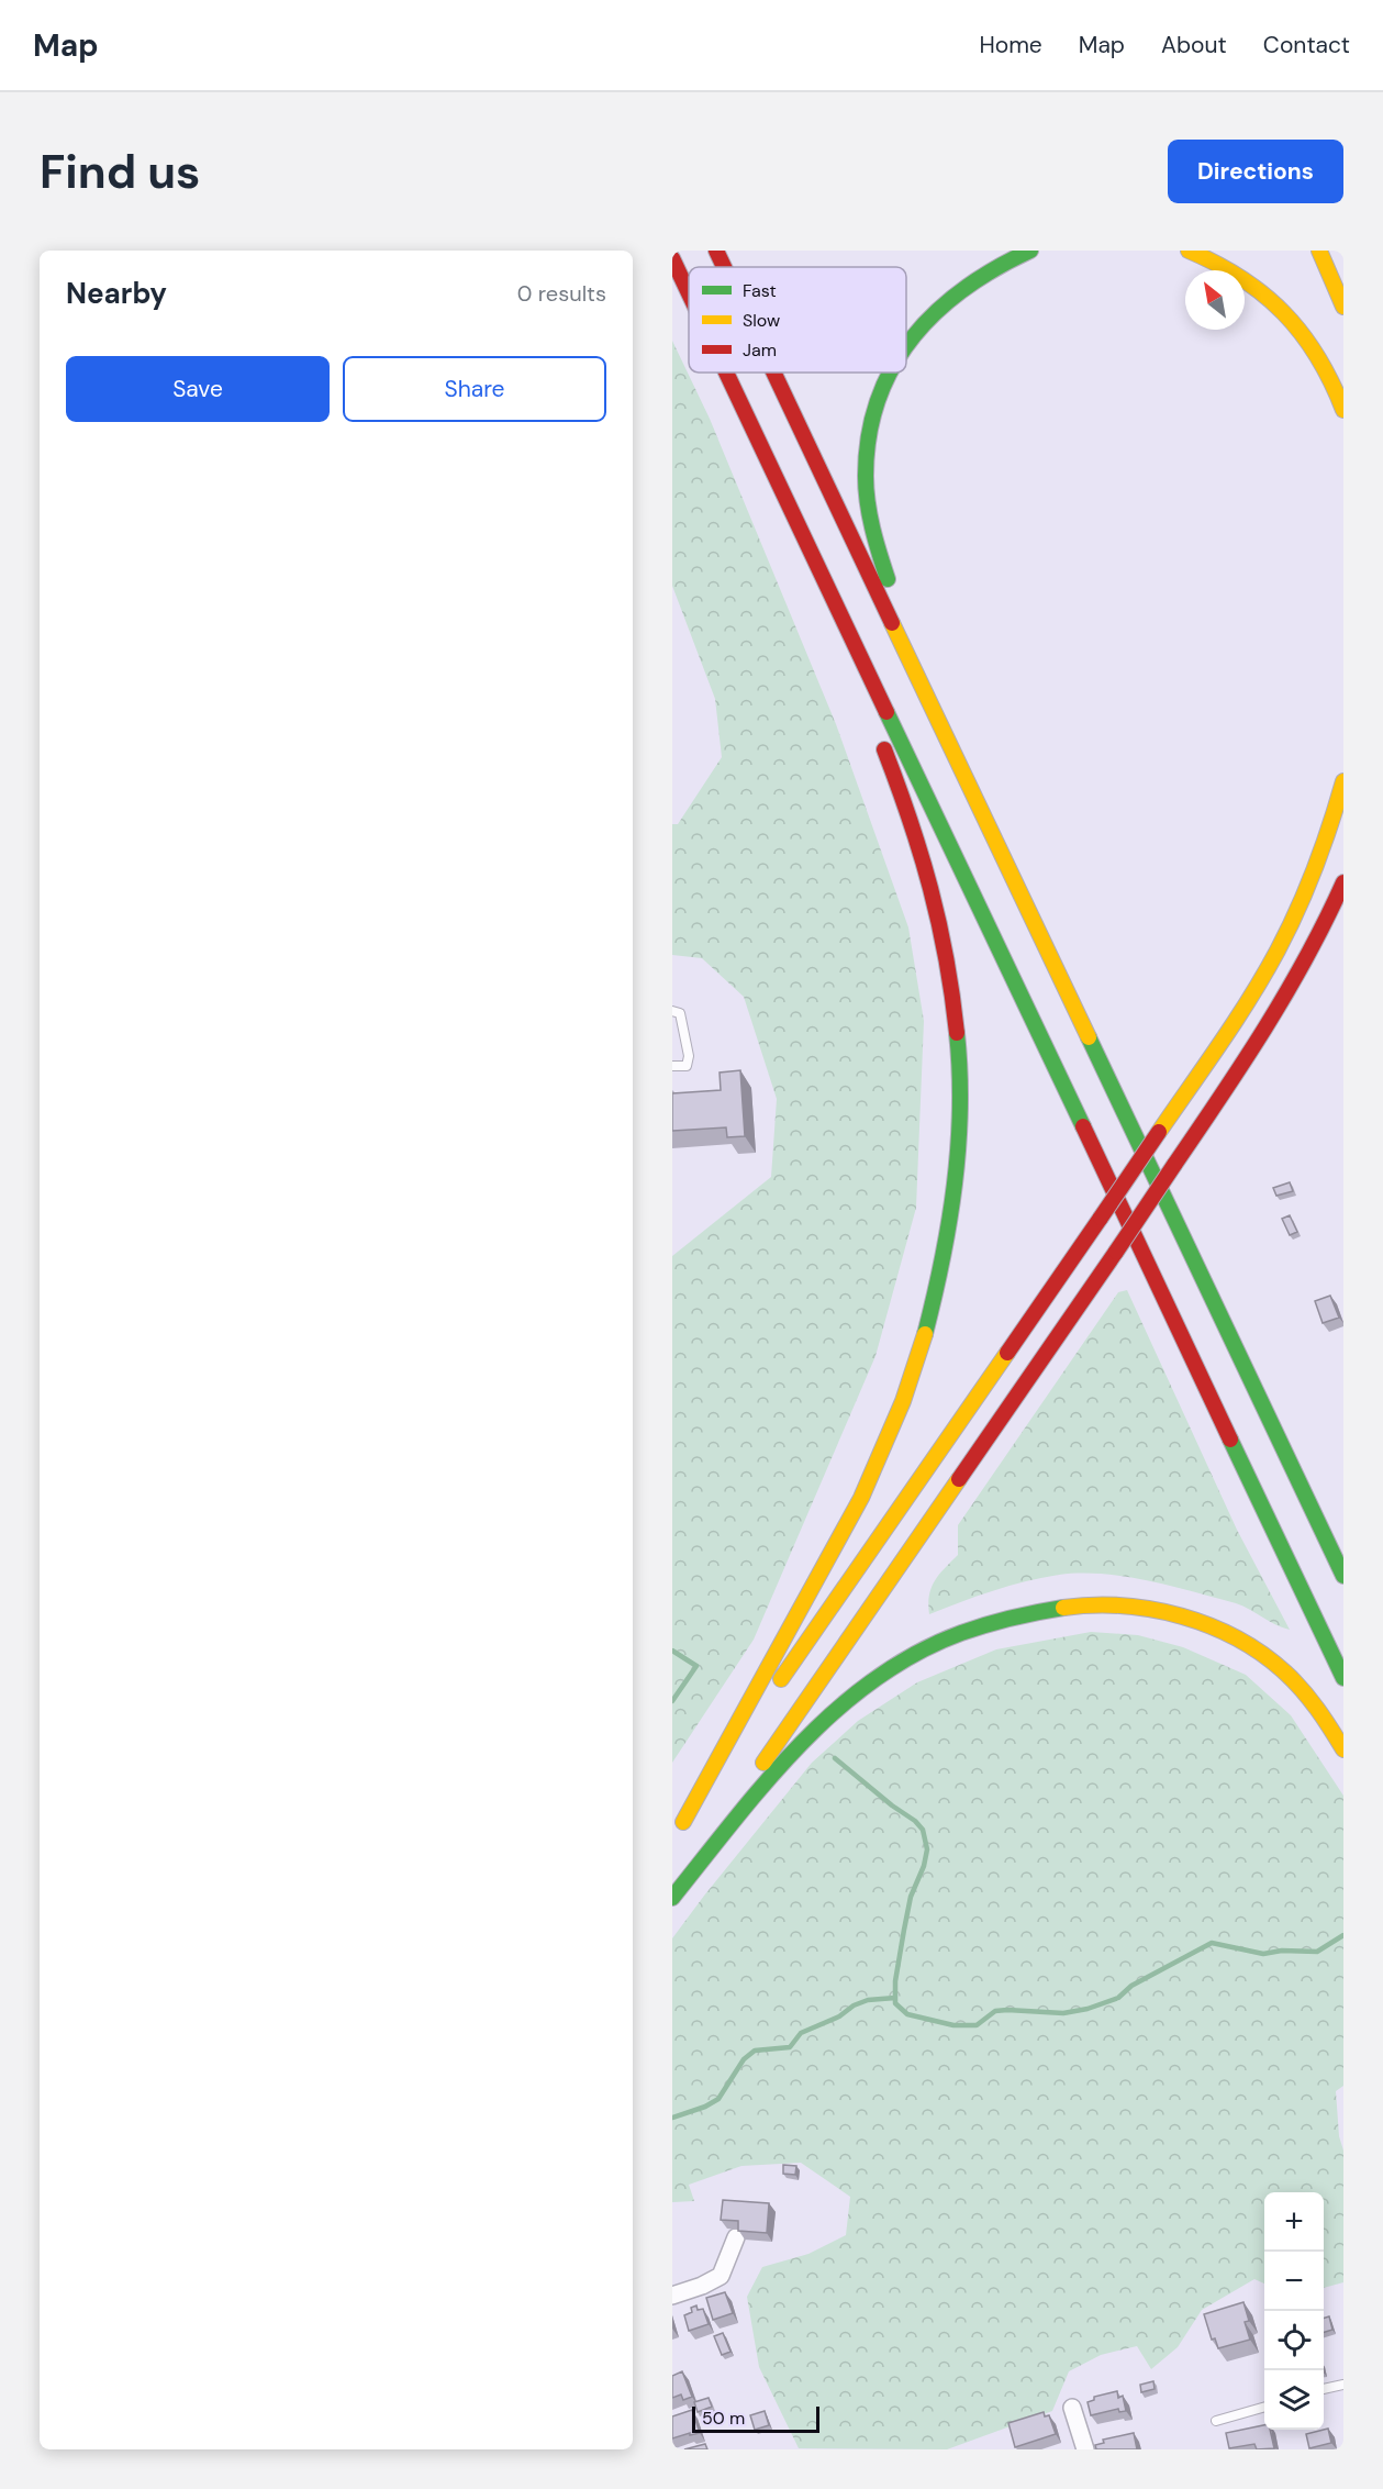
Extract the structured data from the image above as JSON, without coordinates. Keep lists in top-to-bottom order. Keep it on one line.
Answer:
{"legend":["Fast","Slow","Jam"],"scale_bar":"50 m","north":"top left","page":{"header":"Map","nav":["Home","Map","About","Contact"],"buttons":["Directions",["Save","Share"]],"title":"Find us","heading":["Nearby","0 results"],"map_buttons":["+","−"],"scale":"50 m"}}
